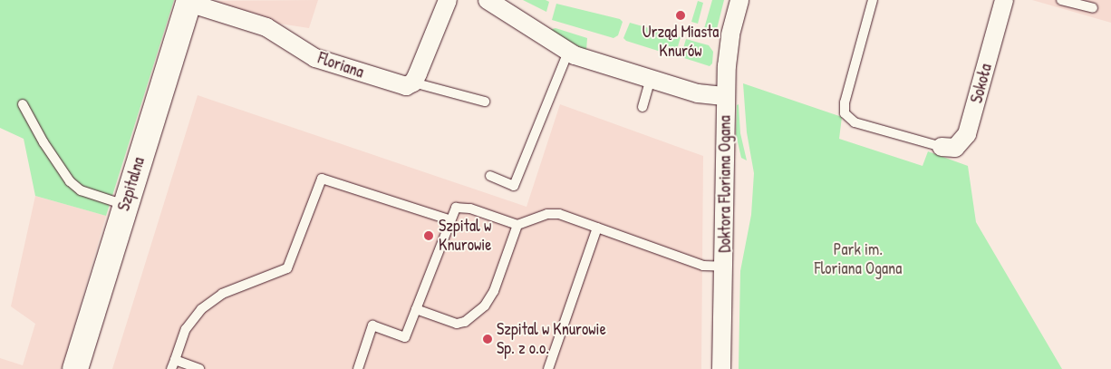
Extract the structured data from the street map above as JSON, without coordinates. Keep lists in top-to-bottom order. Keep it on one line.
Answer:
{"streets":{"street":["Floriana","Sokoła","Szpitalna","Doktora Floriana Ogana"]},"crossings":[["Floriana","Szpitalna"]],"parks":["Park im. Floriana Ogana"],"places":["Urząd Miasta Knurów","Szpital w Knurowie","Szpital w Knurowie Sp. z o.o."]}
